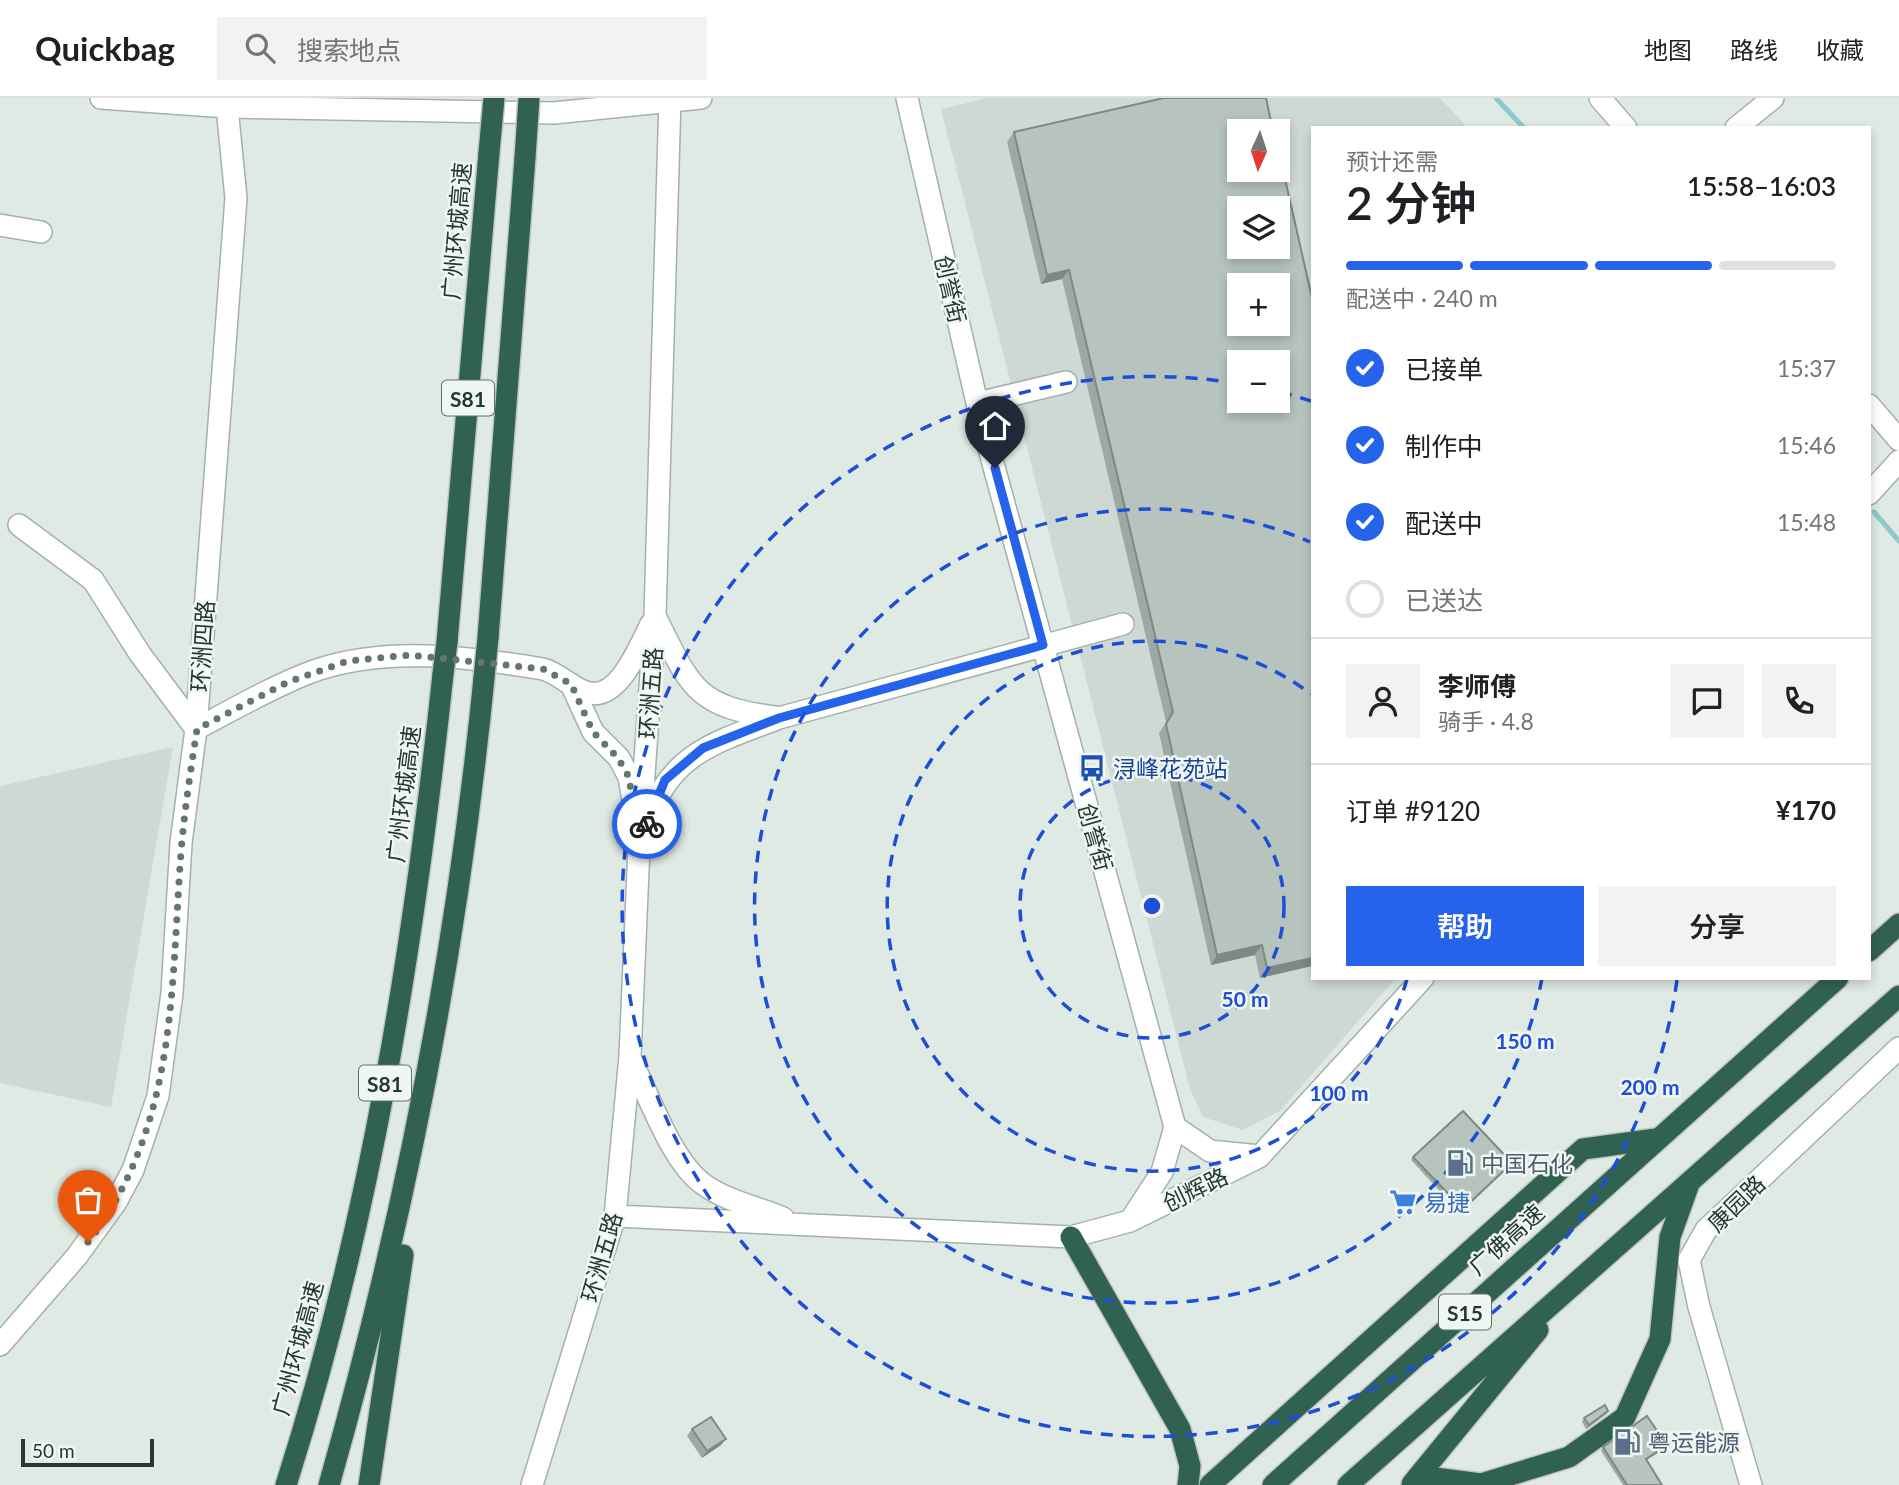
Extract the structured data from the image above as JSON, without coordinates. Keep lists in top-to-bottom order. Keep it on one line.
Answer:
{"streets":{"highway":["广州环城高速","S81","广佛高速","S15"],"street":["创誉街","环洲四路","环洲五路","创辉路","康园路"]},"crossings":[["环洲五路","创辉路"]],"places":{"bus stop":["浔峰花苑站"],"fuel station":["中国石化","粤运能源"],"supermarket":["易捷"]},"scale_bar":"50 m","north":"bottom","page":{"header":"Quickbag","search":"搜索地点","nav":["地图","路线","收藏"],"map_buttons":["+","−"],"heading":["2 分钟","预计还需","15:58–16:03"],"panel":["李师傅","骑手 · 4.8","订单 #9120","¥170"],"bar":"配送中 · 240 m","list":[["已接单","15:37"],["制作中","15:46"],["配送中","15:48"],"已送达"],"buttons":["帮助","分享"],"scale":"50 m"},"rings":["50 m","150 m","200 m","100 m"]}
